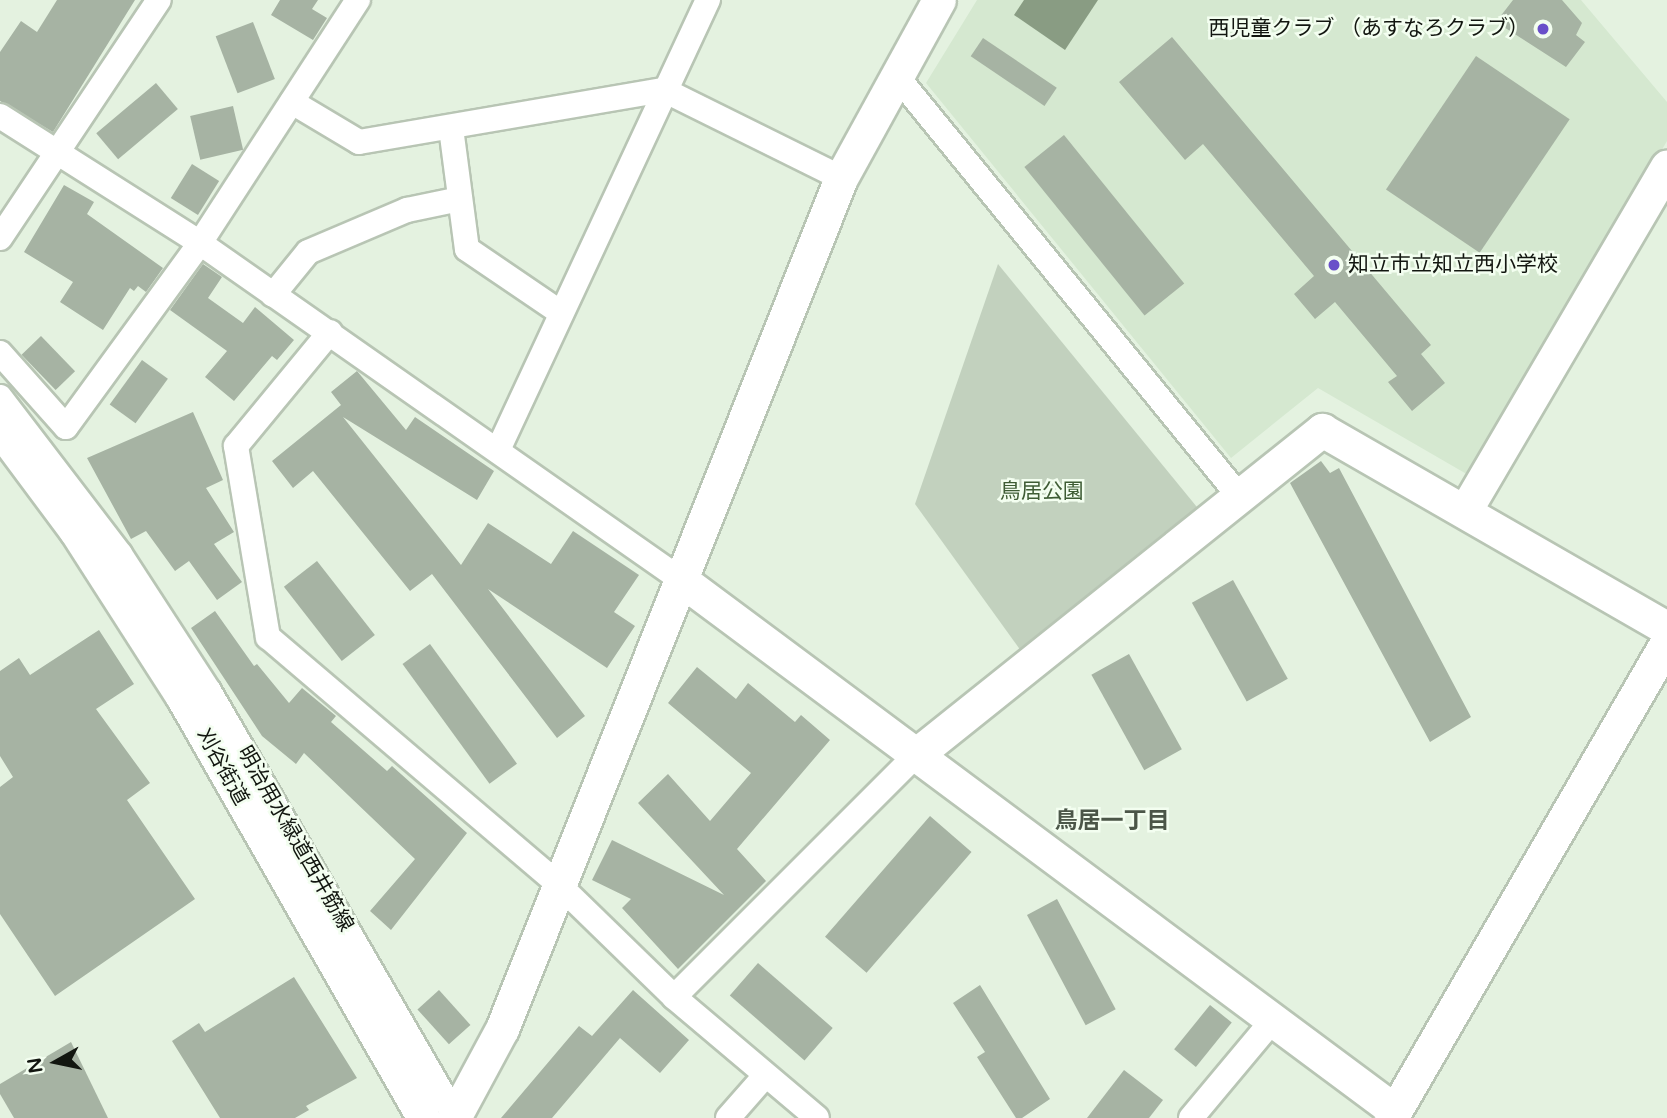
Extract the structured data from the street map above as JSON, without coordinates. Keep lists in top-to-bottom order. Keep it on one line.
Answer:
{"streets":{"street":["刈谷街道","明治用水緑道西井筋線"]},"crossings":[["刈谷街道","明治用水緑道西井筋線"]],"districts":["鳥居一丁目"],"parks":["鳥居公園"],"places":["西児童クラブ （あすなろクラブ）","知立市立知立西小学校"],"north":"left"}
